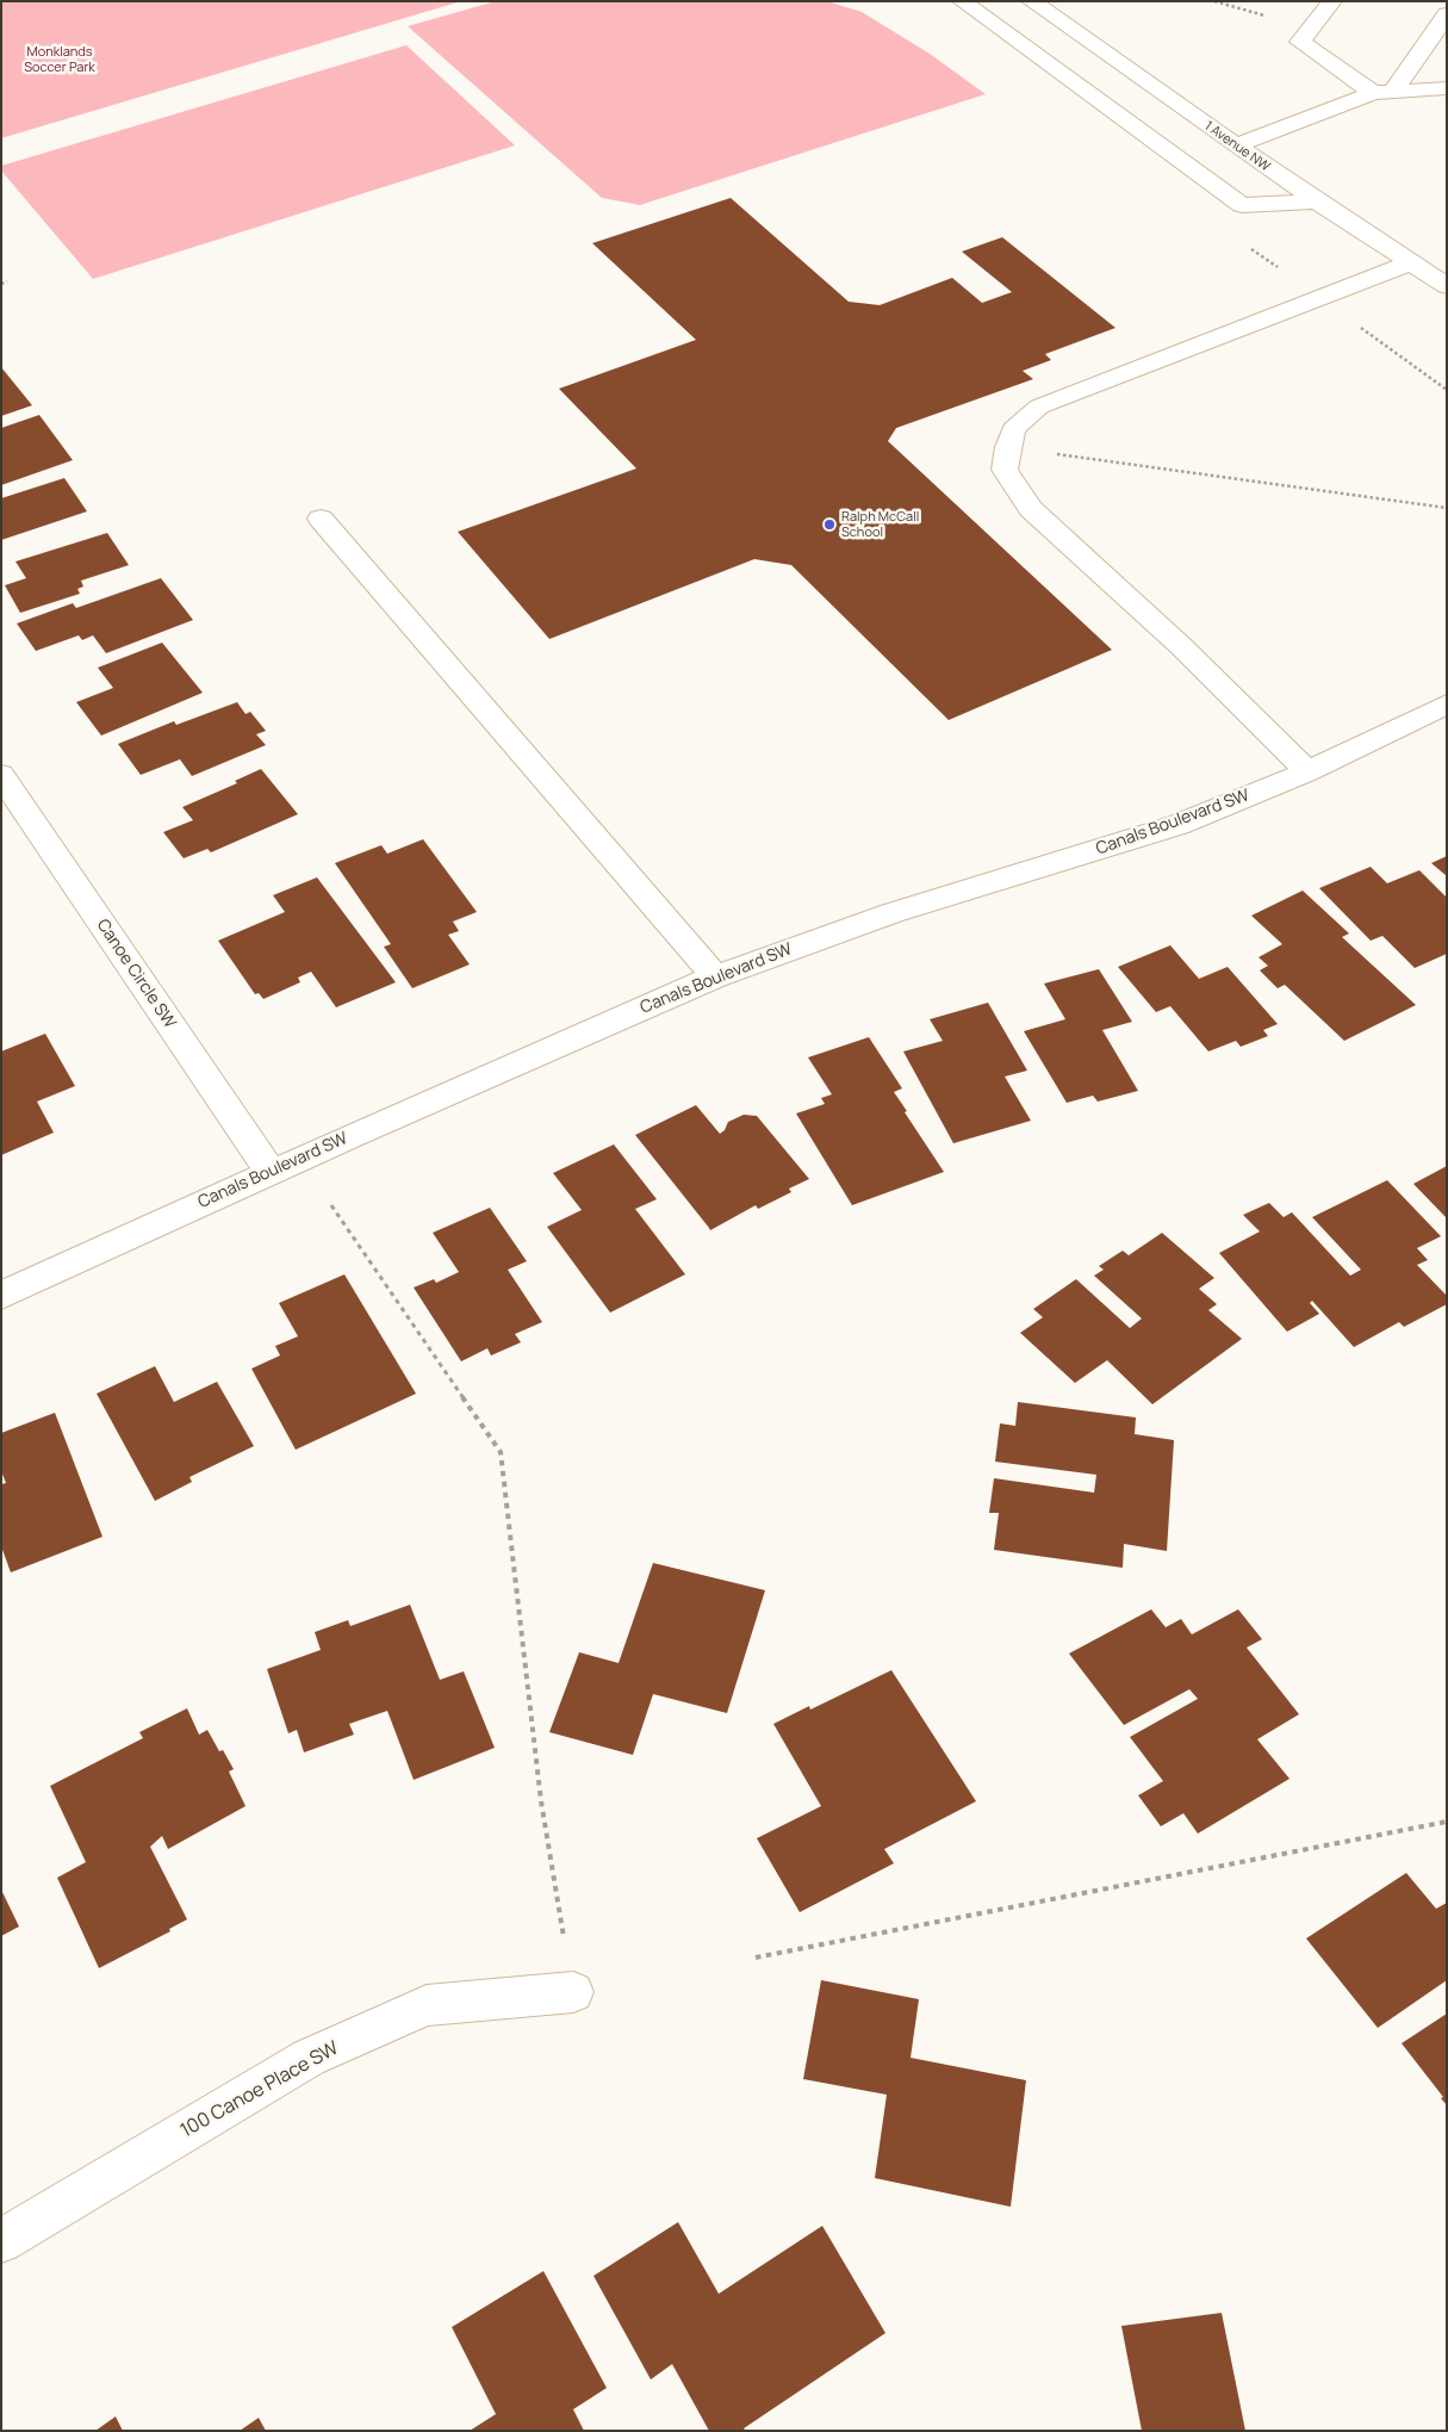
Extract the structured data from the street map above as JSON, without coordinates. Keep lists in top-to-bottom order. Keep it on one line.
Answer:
{"streets":{"street":["1 Avenue NW","Canals Boulevard SW","Canoe Circle SW","100 Canoe Place SW"]},"crossings":[["Canals Boulevard SW","Canoe Circle SW"]],"parks":["Monklands Soccer Park"],"places":["Ralph McCall School"]}
